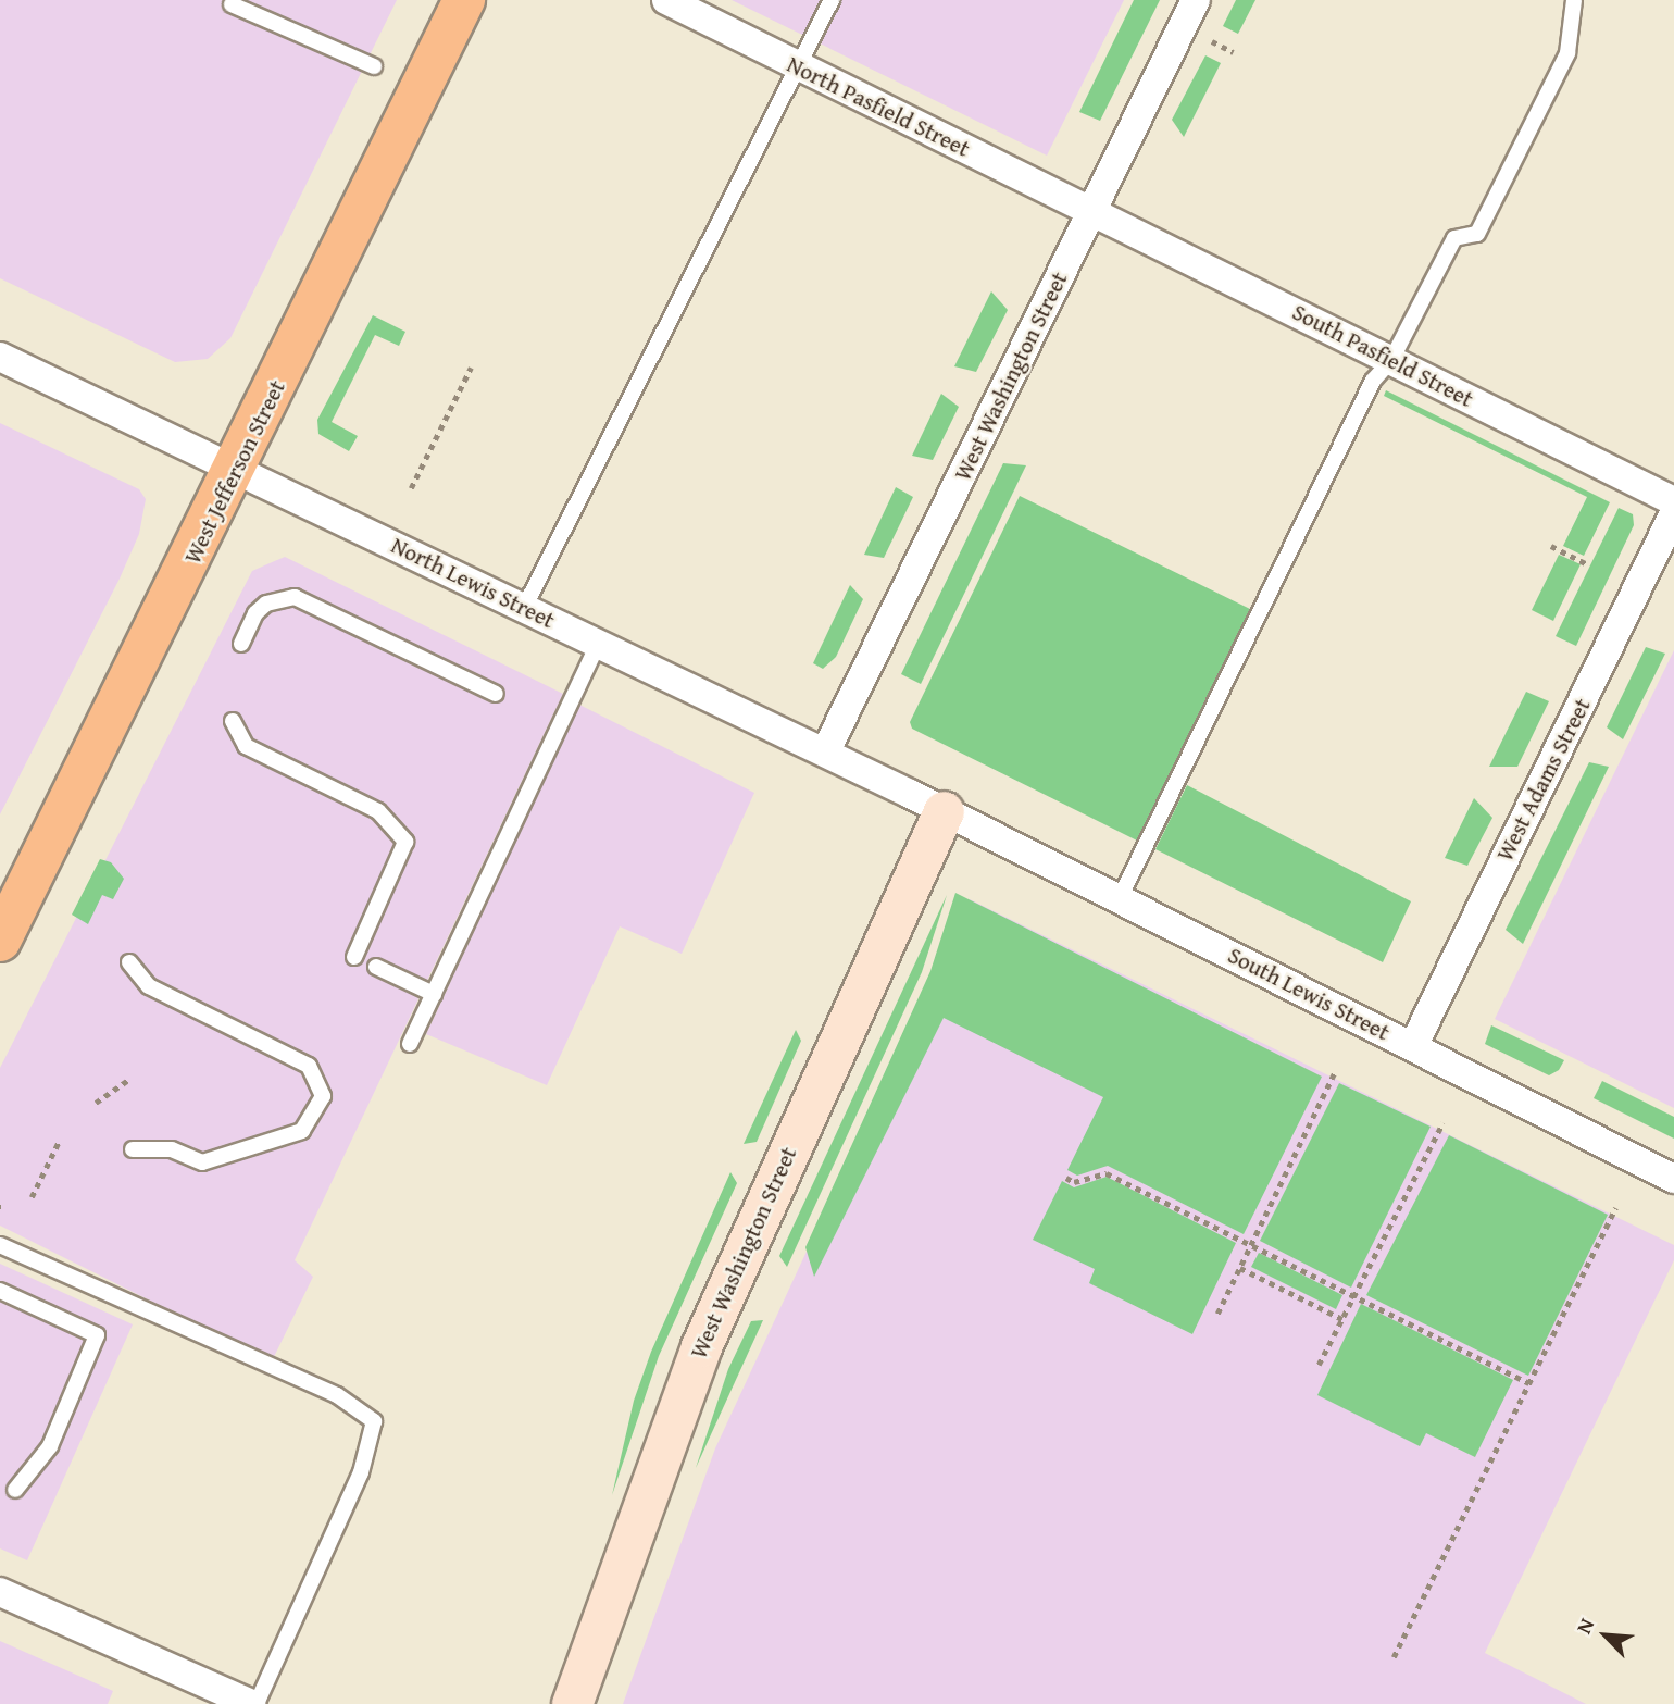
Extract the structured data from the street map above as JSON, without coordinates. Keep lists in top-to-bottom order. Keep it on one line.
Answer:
{"streets":{"main road":["West Jefferson Street"],"street":["North Pasfield Street","South Pasfield Street","West Washington Street","North Lewis Street","West Adams Street","South Lewis Street"]},"crossings":[["North Pasfield Street","South Pasfield Street"],["North Pasfield Street","West Washington Street"],["South Pasfield Street","West Washington Street"],["West Washington Street","North Lewis Street"],["West Washington Street","South Lewis Street"],["West Jefferson Street","North Lewis Street"],["North Lewis Street","South Lewis Street"],["West Adams Street","South Lewis Street"]],"north":"top left"}
